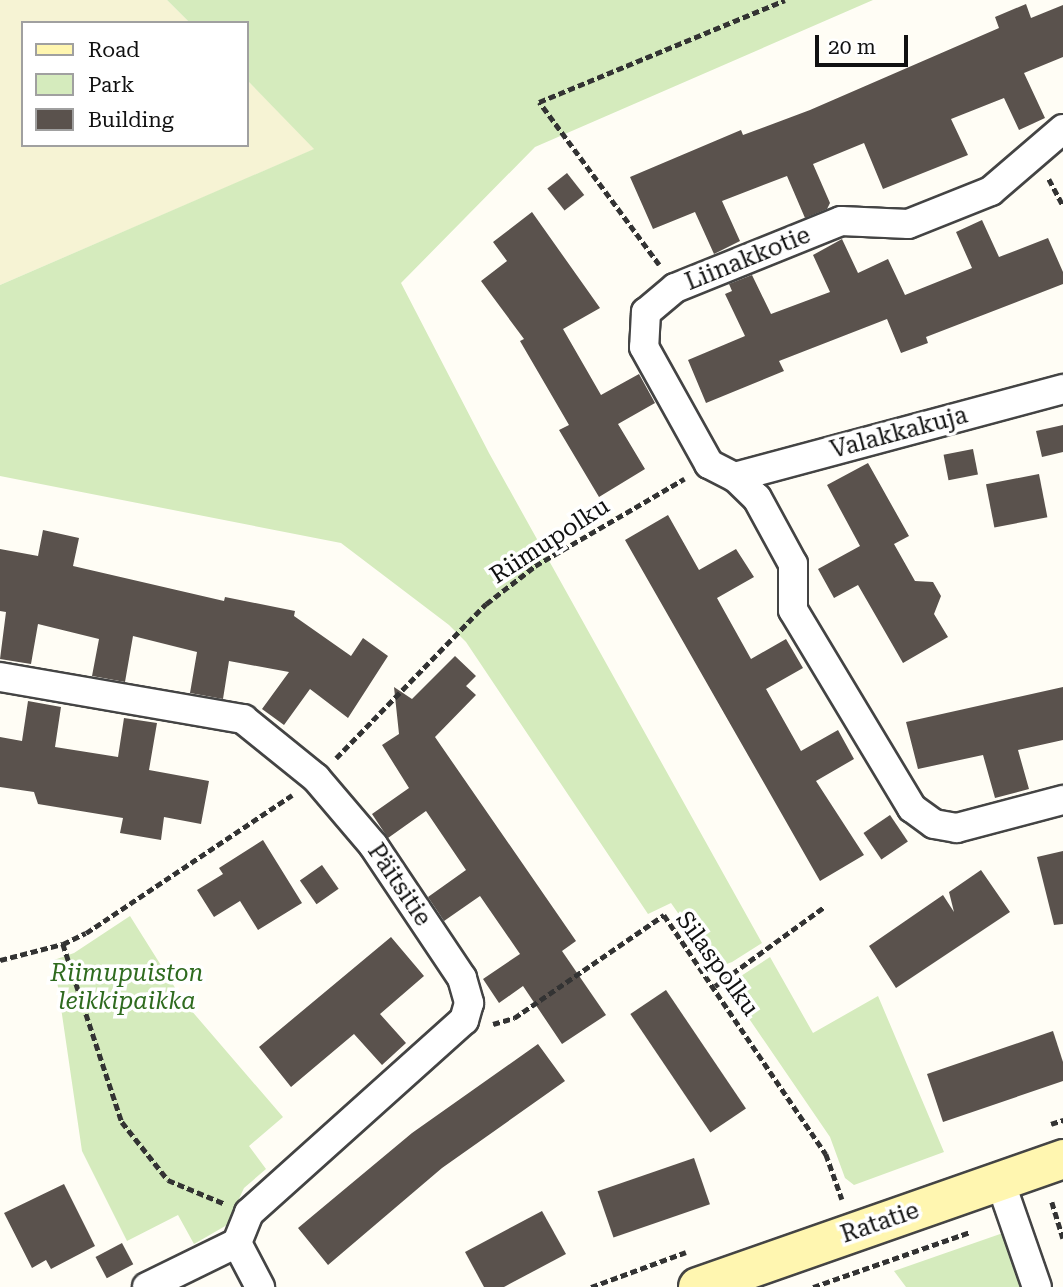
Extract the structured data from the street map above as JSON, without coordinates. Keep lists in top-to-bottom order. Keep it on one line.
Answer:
{"streets":{"street":["Liinakkotie","Valakkakuja","Päitsitie","Ratatie"],"path":["Riimupolku","Silaspolku"]},"crossings":[["Liinakkotie","Riimupolku"],["Päitsitie","Silaspolku"],["Silaspolku","Ratatie"]],"parks":["Riimupuiston leikkipaikka"],"legend":["Road","Park","Building"],"scale_bar":"20 m"}
